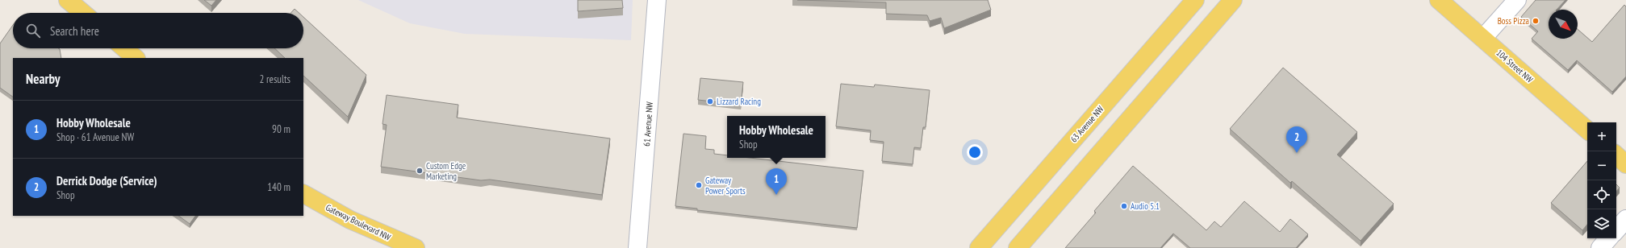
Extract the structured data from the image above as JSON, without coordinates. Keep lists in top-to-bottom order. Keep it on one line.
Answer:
{"streets":{"main road":["104 Street NW","63 Avenue NW","Gateway Boulevard NW"],"street":["61 Avenue NW"]},"places":["Boss Pizza","Lizzard Racing","Custom Edge Marketing","Gateway Power Sports","Audio 5.1"],"north":"bottom right","page":{"search":"Search here","heading":["Nearby","2 results"],"list":[{"mark":"1","name":"Hobby Wholesale","note":"Shop · 61 Avenue NW","value":"90 m"},{"mark":"2","name":"Derrick Dodge (Service)","note":"Shop","value":"140 m"}],"popup":["Hobby Wholesale","Shop"],"map_buttons":["+","−"],"pins":["2","1"]}}
